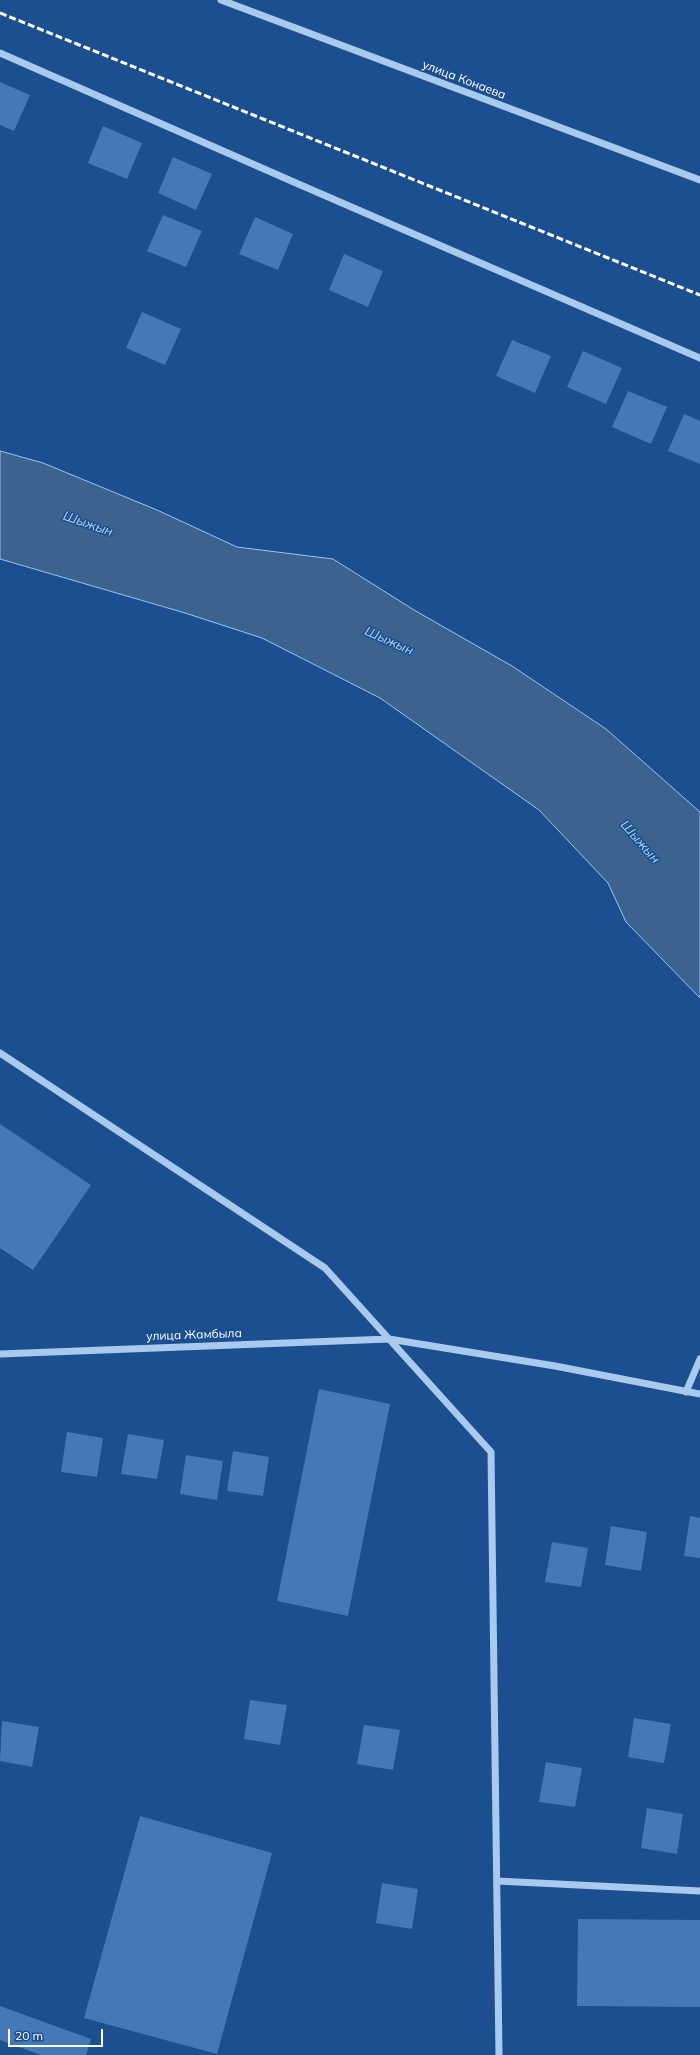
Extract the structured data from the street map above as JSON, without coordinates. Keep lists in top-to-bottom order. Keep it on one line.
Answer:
{"streets":{"street":["улица Конаева","улица Жамбыла"]},"water":["Шыжын"],"scale_bar":"20 m"}
